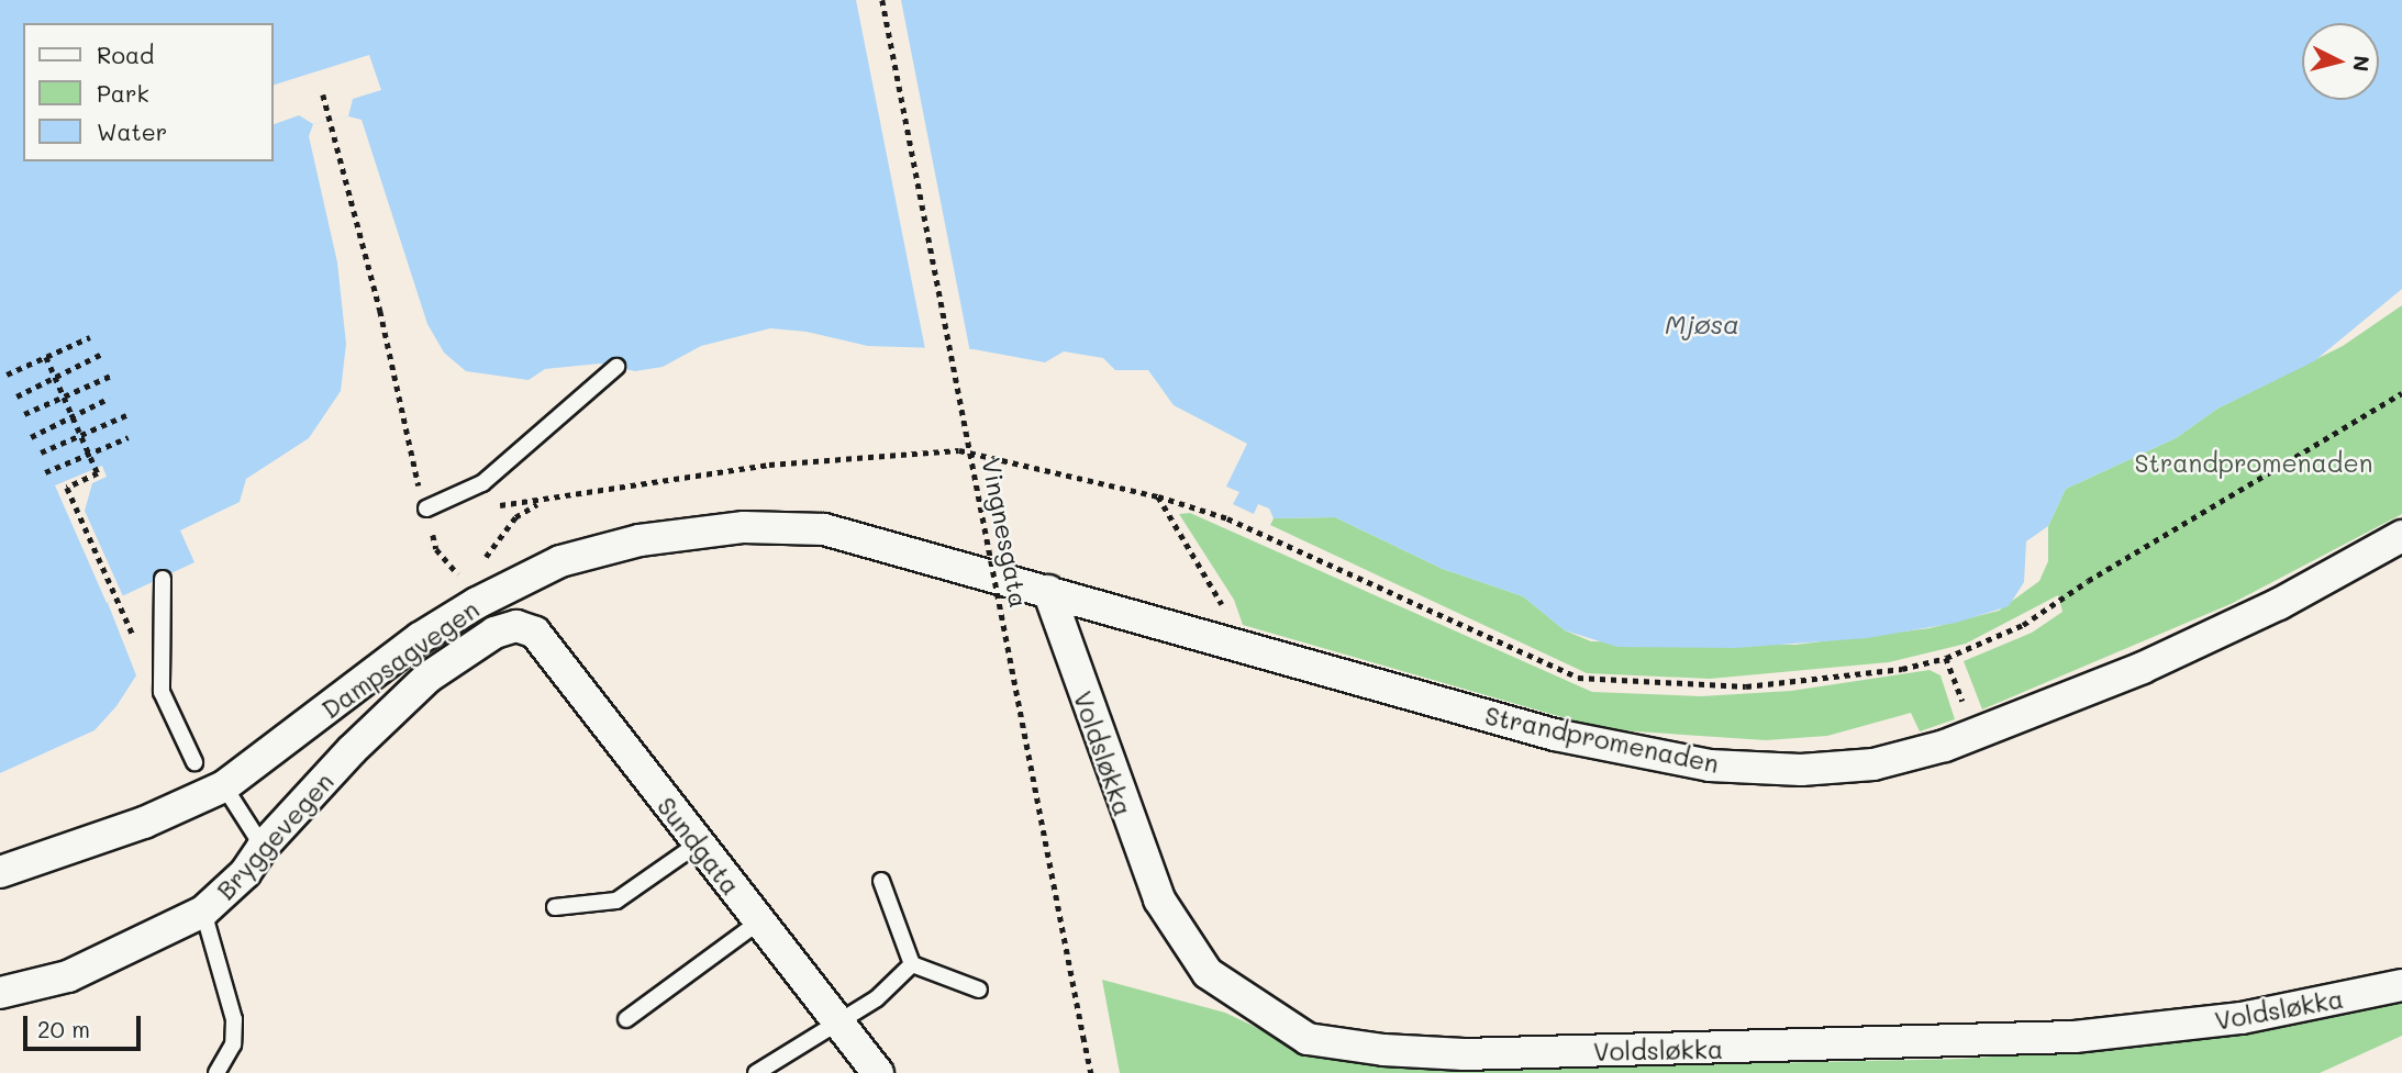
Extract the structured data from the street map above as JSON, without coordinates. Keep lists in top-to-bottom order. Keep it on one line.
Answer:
{"streets":{"street":["Dampsagvegen","Strandpromenaden","Voldsløkka","Bryggevegen","Sundgata"],"path":["Vingnesgata"]},"crossings":[["Dampsagvegen","Strandpromenaden"],["Dampsagvegen","Voldsløkka"],["Strandpromenaden","Voldsløkka"],["Bryggevegen","Sundgata"]],"water":["Mjøsa"],"parks":["Strandpromenaden"],"legend":["Road","Park","Water"],"scale_bar":"20 m","north":"right"}
